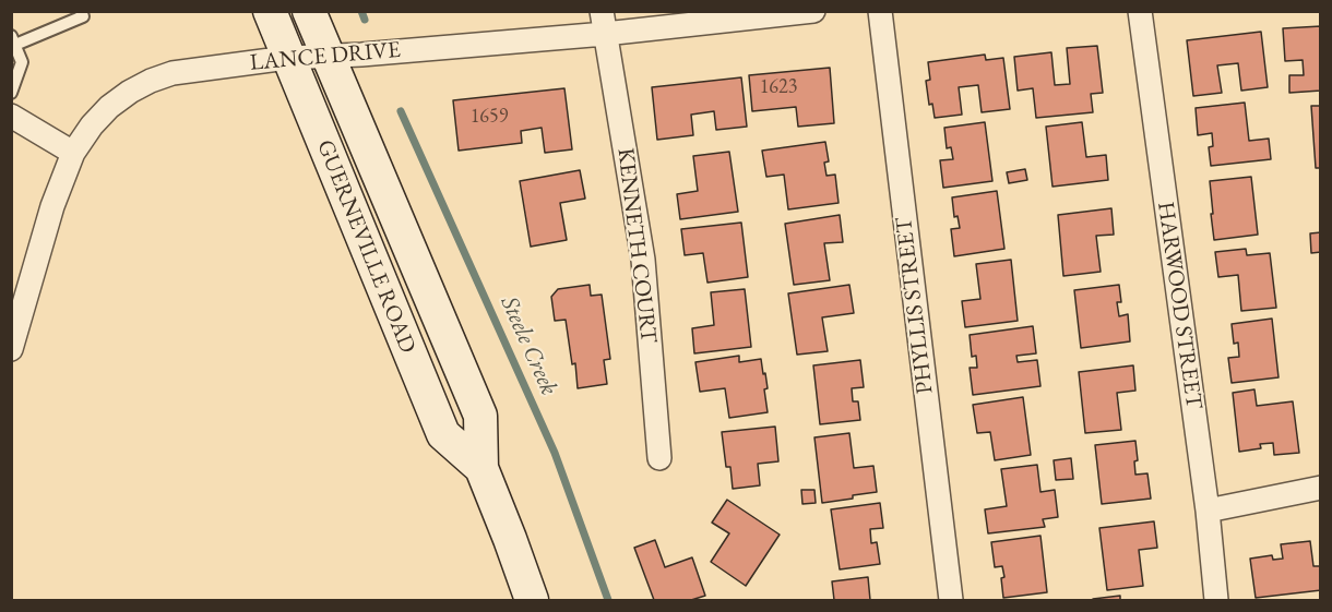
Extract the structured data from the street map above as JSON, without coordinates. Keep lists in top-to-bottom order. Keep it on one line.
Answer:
{"streets":{"main road":["GUERNEVILLE ROAD"],"street":["LANCE DRIVE","KENNETH COURT","PHYLLIS STREET","HARWOOD STREET"]},"crossings":[["LANCE DRIVE","KENNETH COURT"],["LANCE DRIVE","GUERNEVILLE ROAD"]],"water":["Steele Creek"],"house_numbers":["1623","1659"]}
